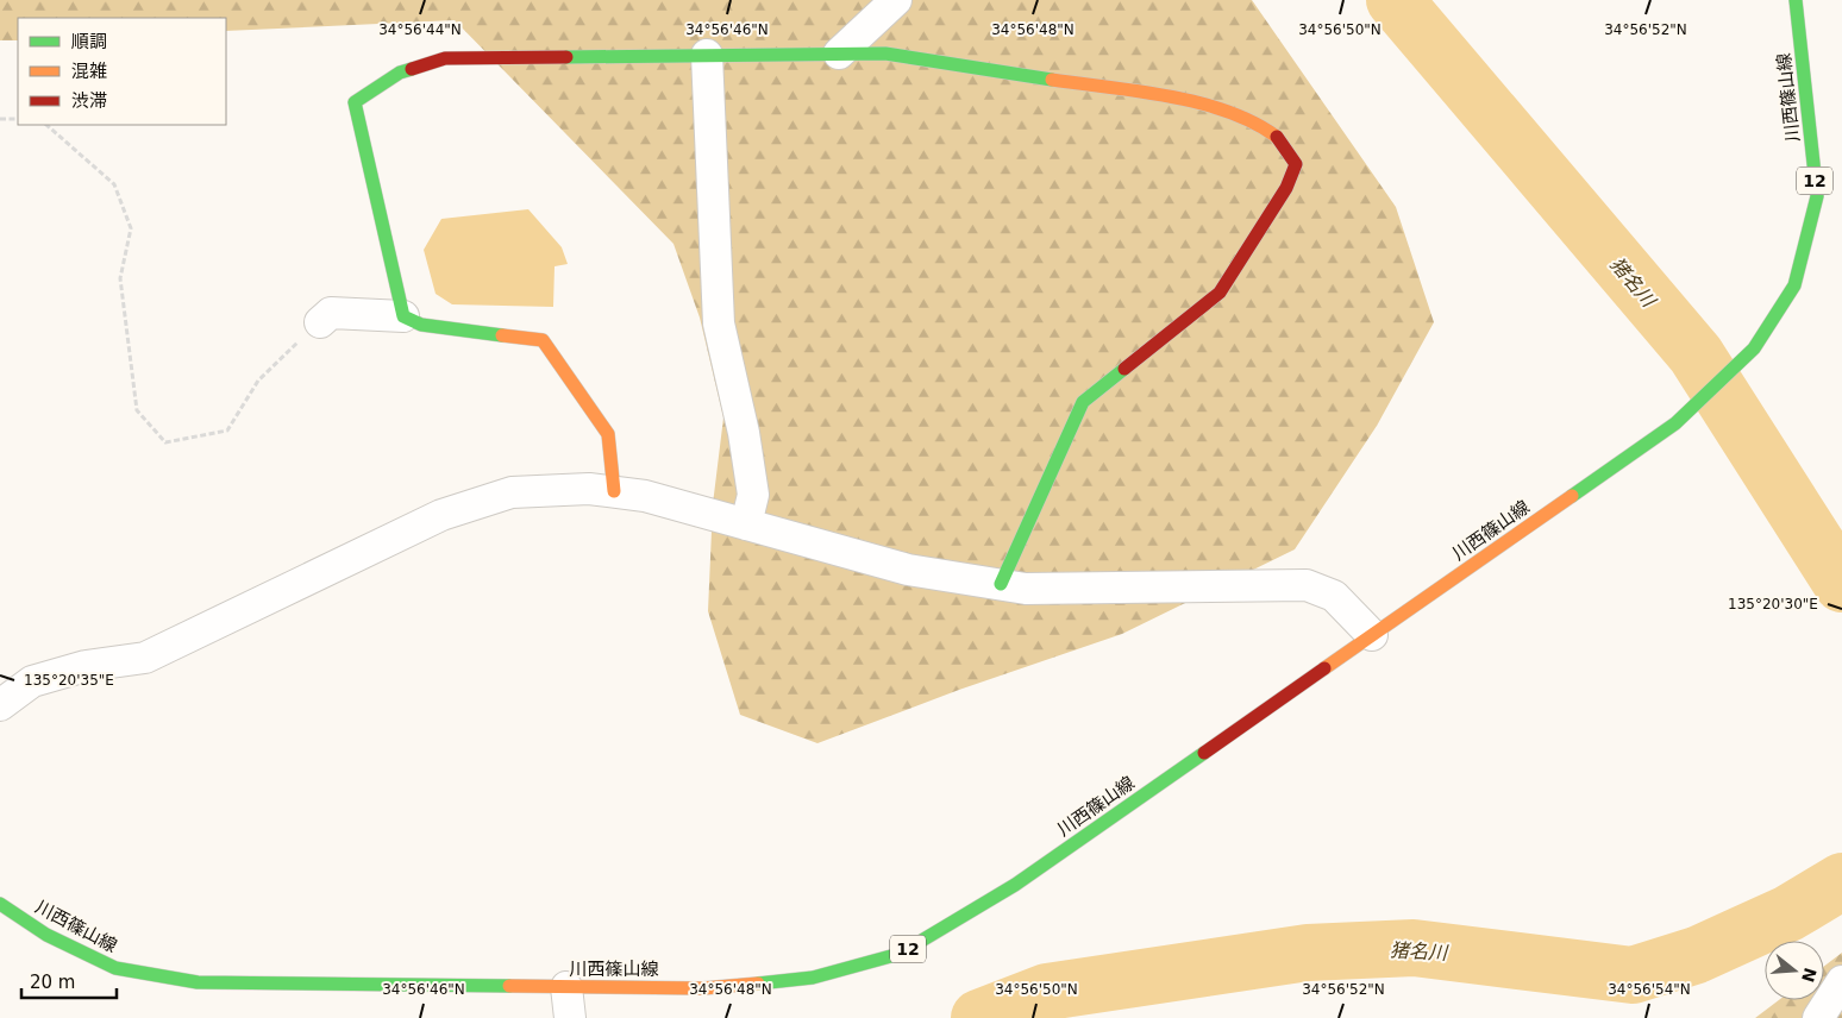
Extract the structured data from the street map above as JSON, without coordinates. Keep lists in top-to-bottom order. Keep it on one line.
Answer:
{"streets":{"main road":["川西篠山線","12"]},"water":["猪名川"],"legend":["順調","混雑","渋滞"],"scale_bar":"20 m","north":"right","coordinates":["34°56'44\"N","34°56'46\"N","34°56'48\"N","34°56'50\"N","34°56'52\"N","135°20'30\"E","135°20'35\"E","34°56'54\"N"]}
